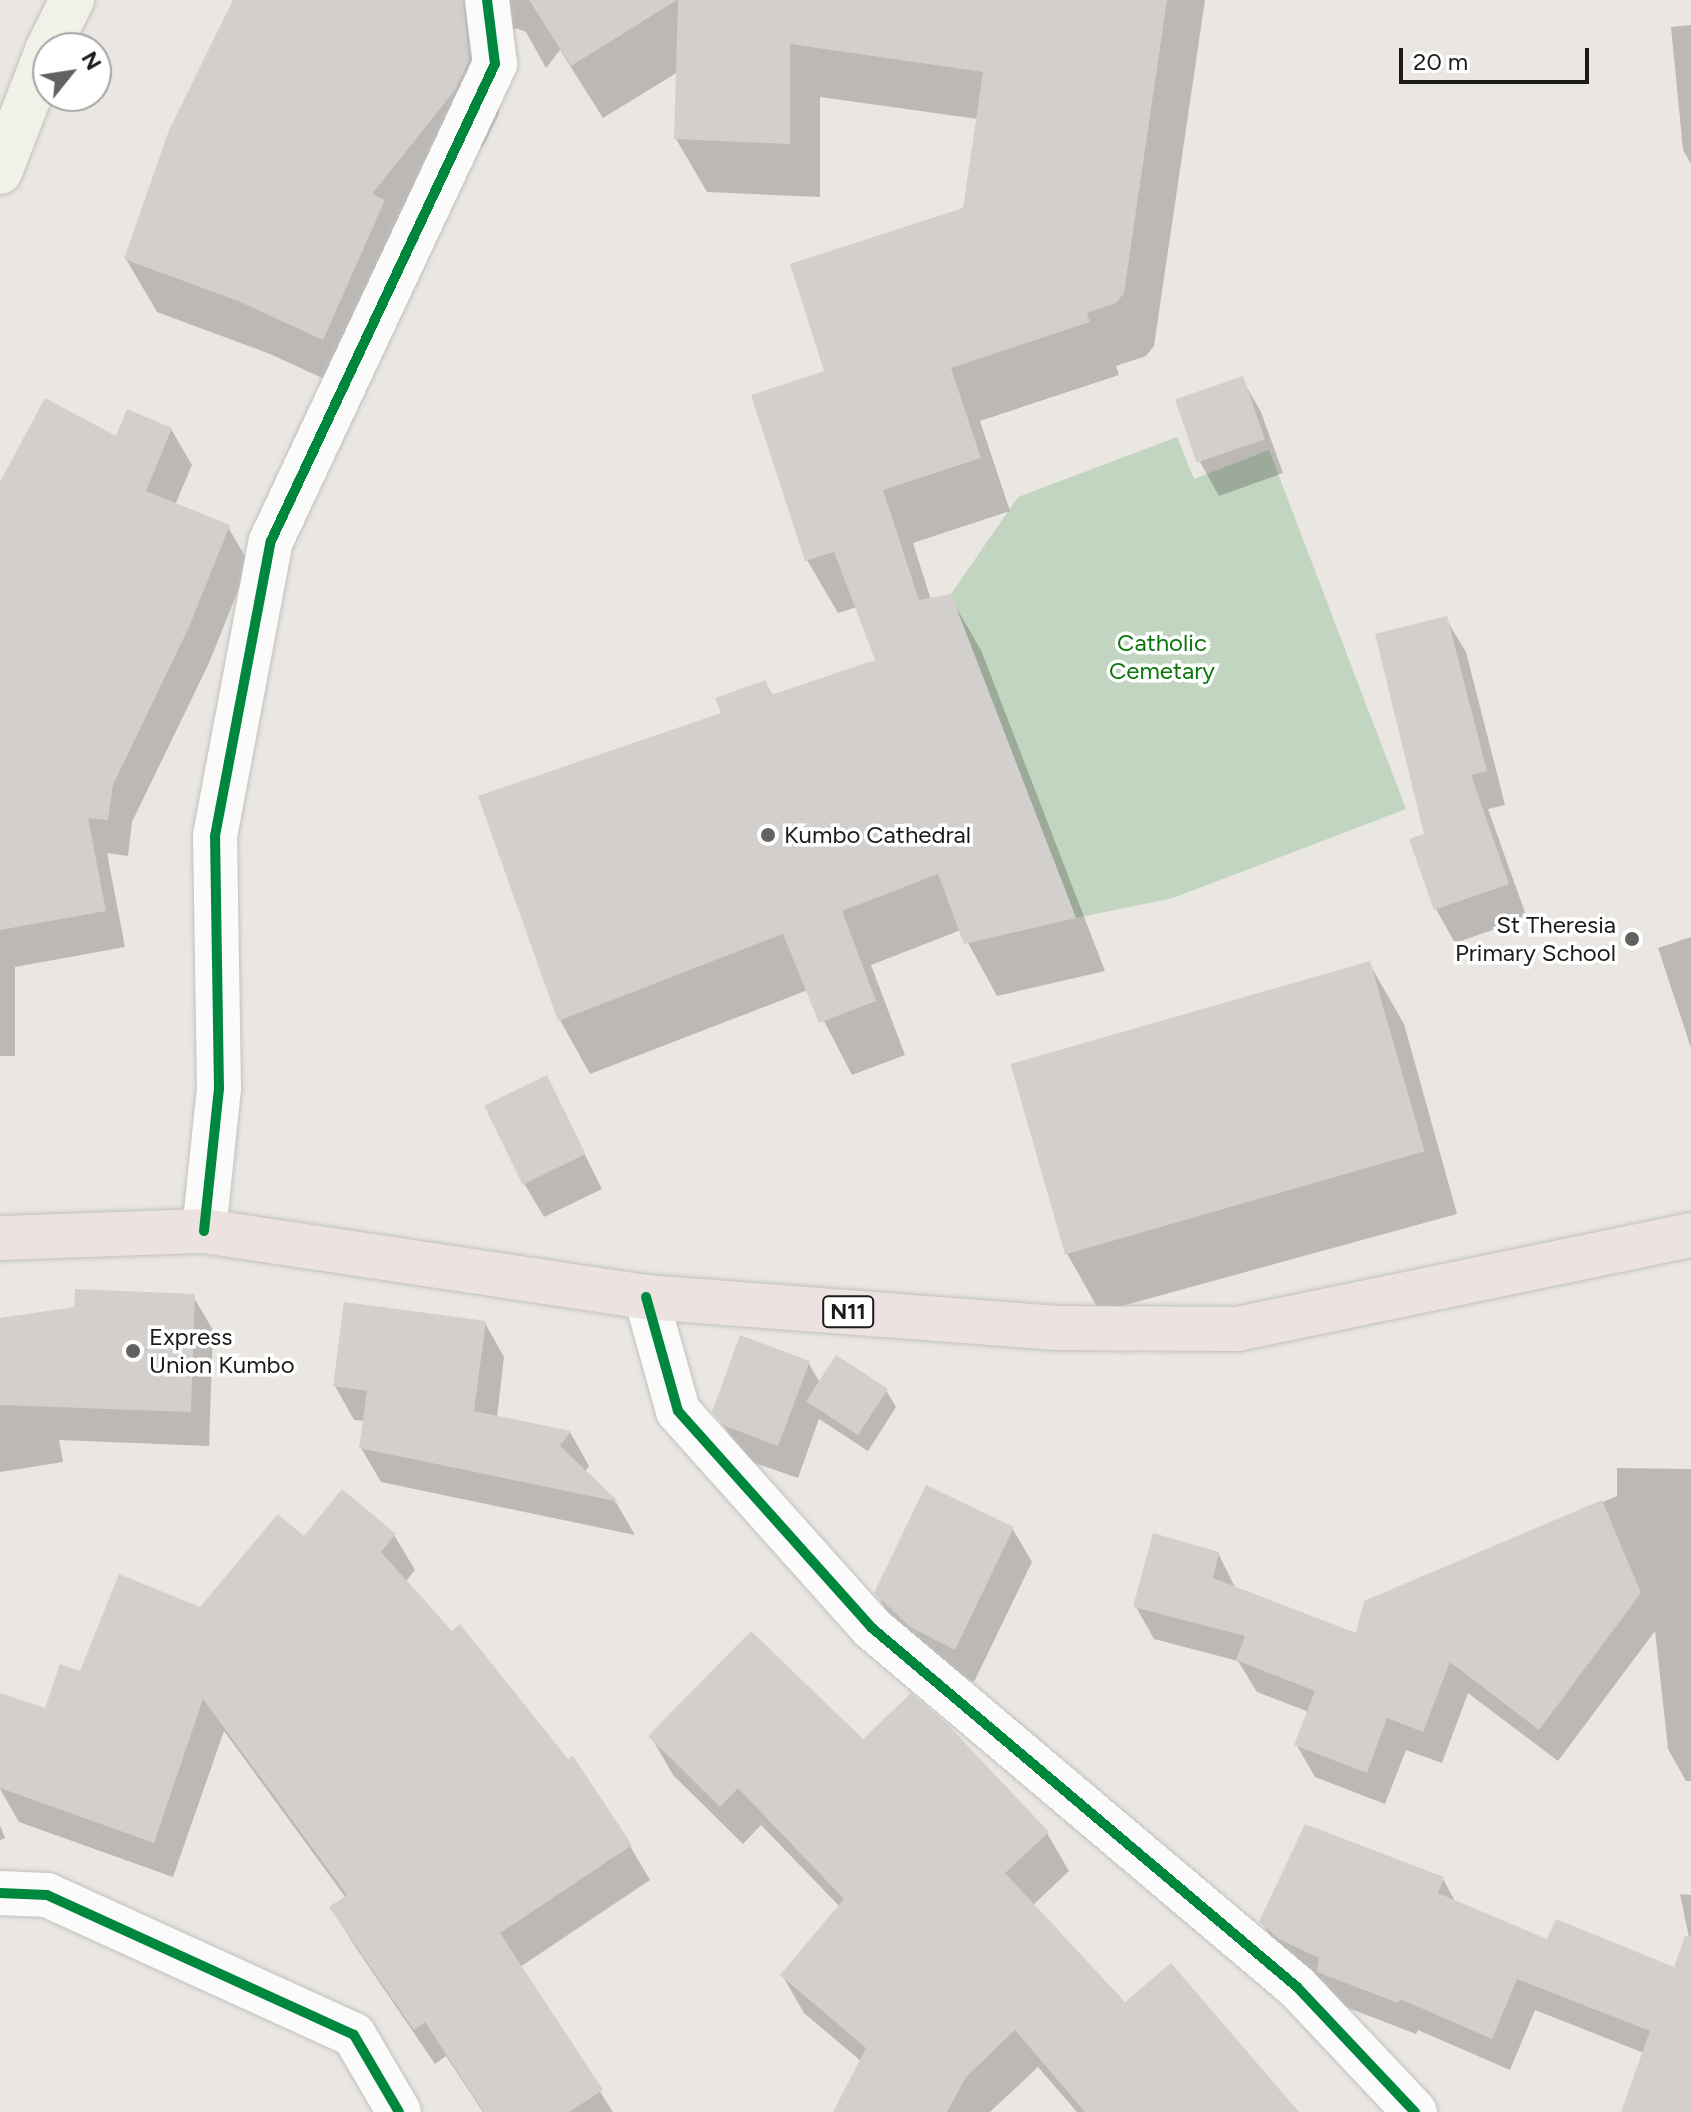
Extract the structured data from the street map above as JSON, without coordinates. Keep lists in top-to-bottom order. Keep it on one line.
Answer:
{"streets":{"highway":["N11"]},"parks":["Catholic Cemetary"],"places":["Kumbo Cathedral","St Theresia Primary School","Express Union Kumbo"],"scale_bar":"20 m","north":"top right"}
